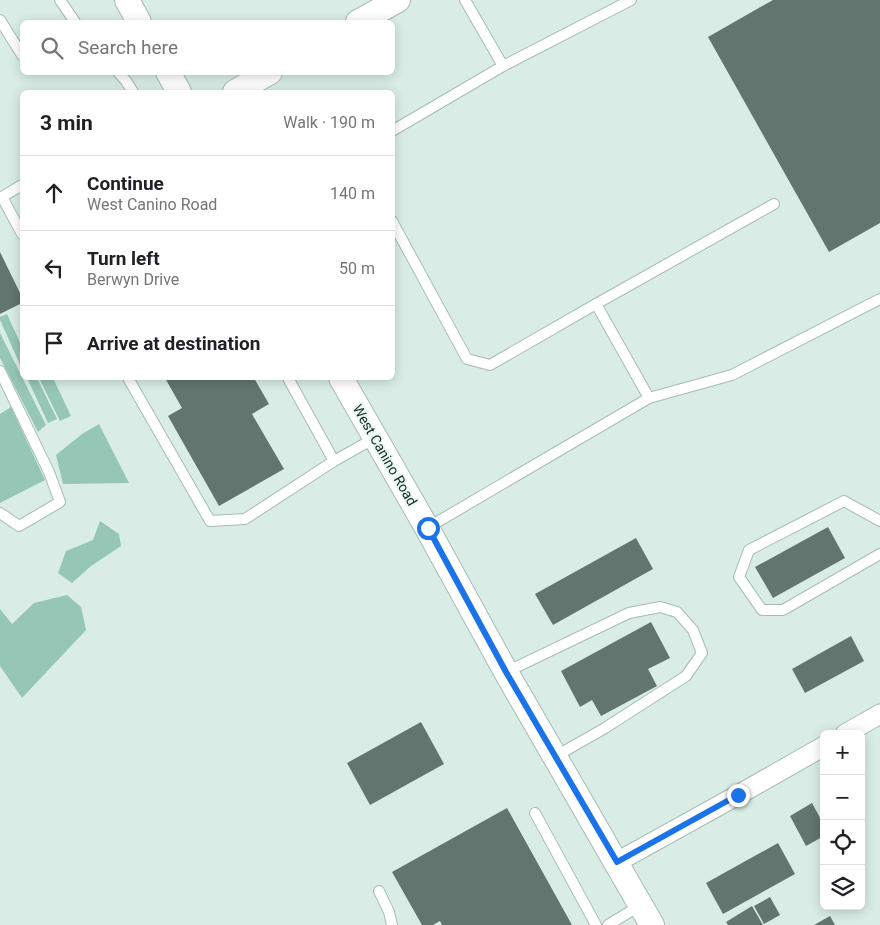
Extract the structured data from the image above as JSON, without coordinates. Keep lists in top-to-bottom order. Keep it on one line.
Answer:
{"streets":{"street":["West Canino Road"]},"page":{"search":"Search here","heading":["3 min","Walk · 190 m"],"list":[["Continue","West Canino Road","140 m"],["Turn left","Berwyn Drive","50 m"],"Arrive at destination"],"map_buttons":["+","−"]}}
